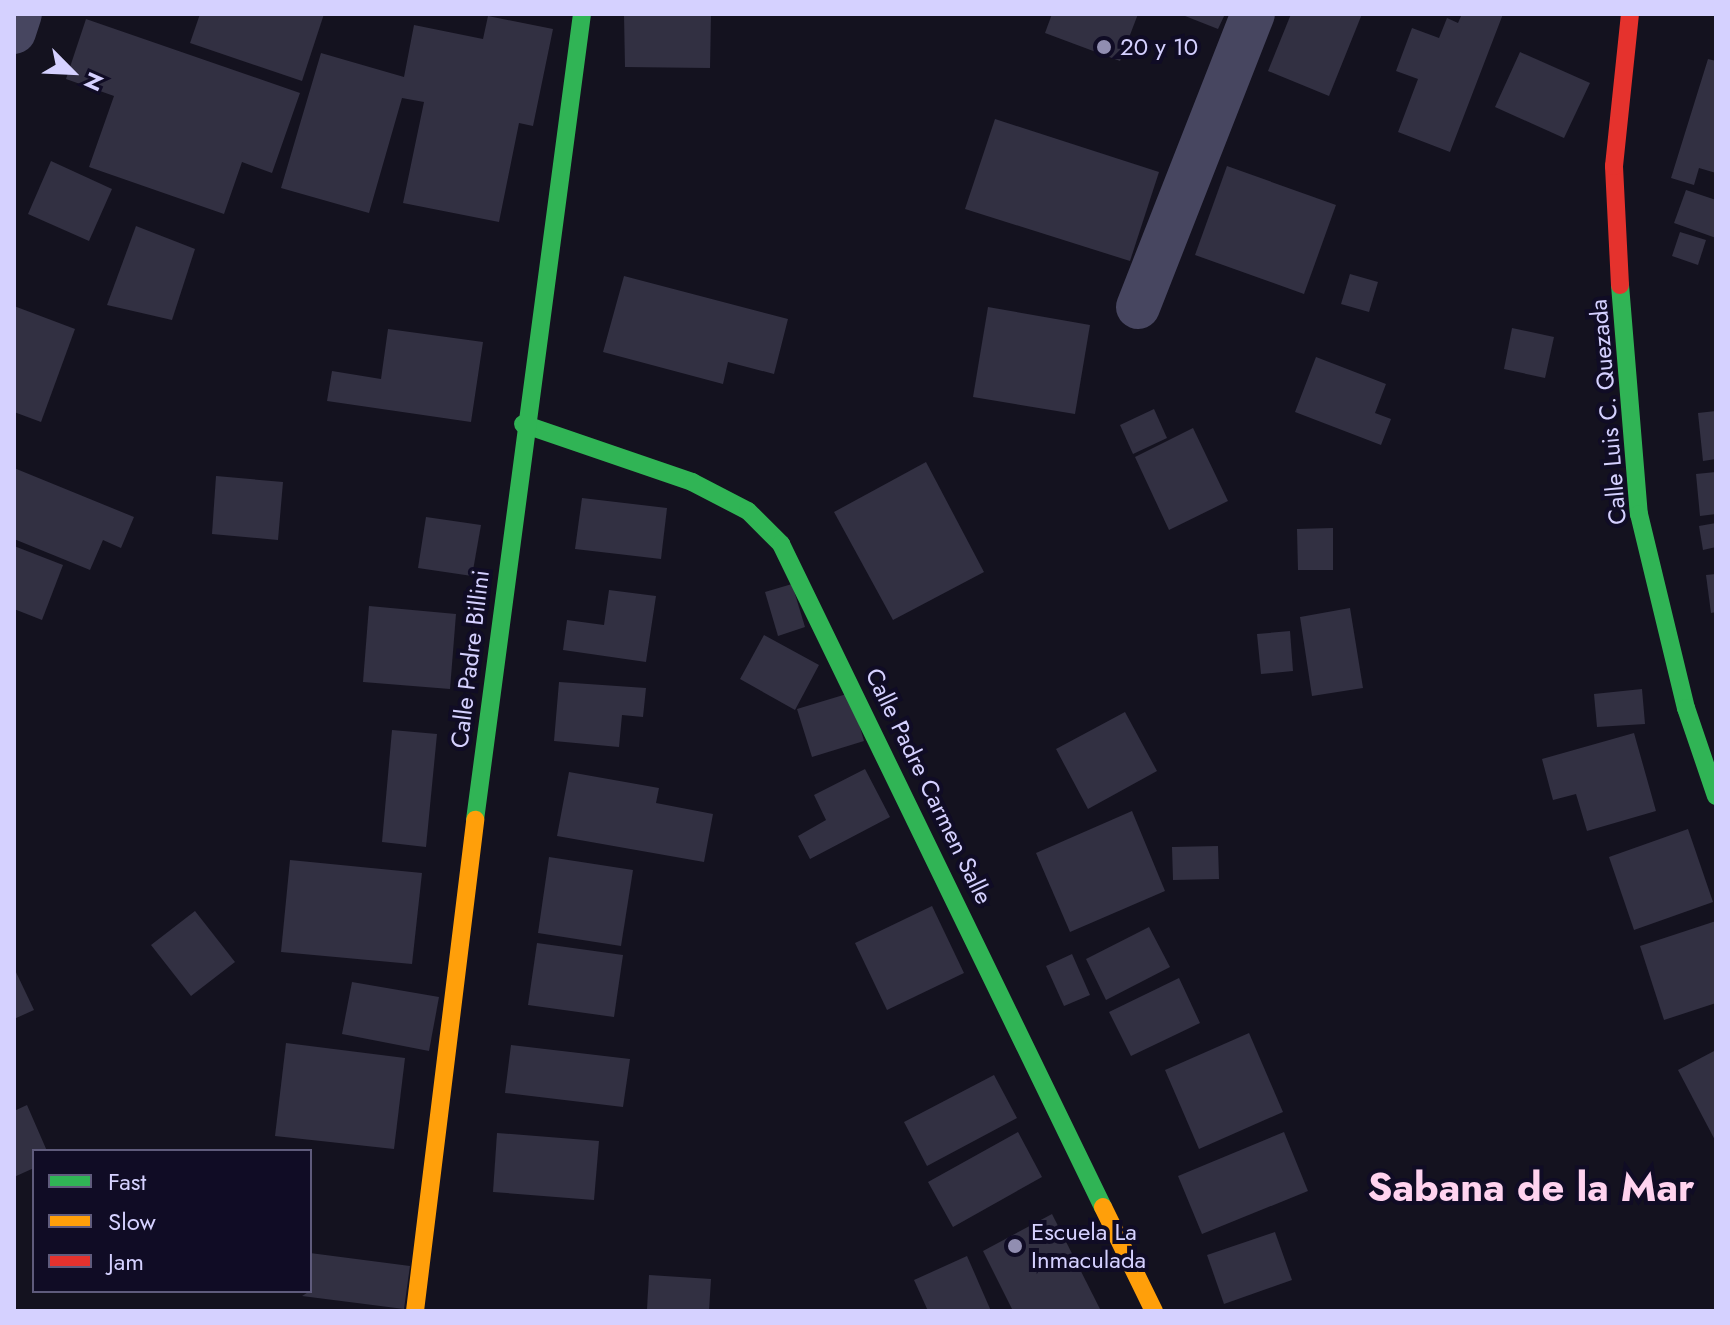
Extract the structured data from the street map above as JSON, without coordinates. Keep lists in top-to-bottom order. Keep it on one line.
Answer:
{"streets":{"street":["Calle Luis C. Quezada","Calle Padre Billini","Calle Padre Carmen Salle"]},"crossings":[["Calle Padre Billini","Calle Padre Carmen Salle"]],"districts":["Sabana de la Mar"],"places":["20 y 10","Escuela La Inmaculada"],"legend":["Fast","Slow","Jam"],"north":"bottom right"}
